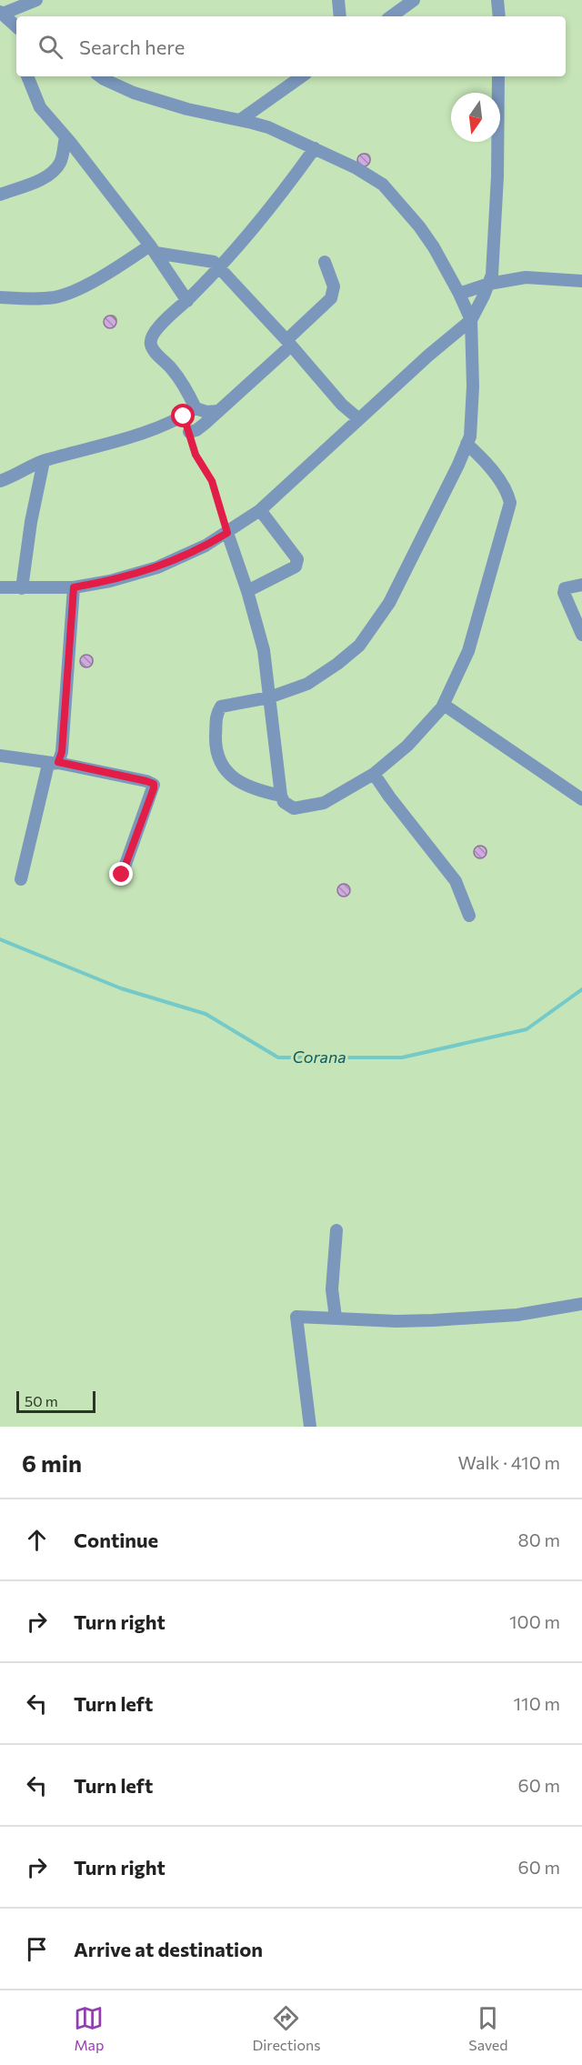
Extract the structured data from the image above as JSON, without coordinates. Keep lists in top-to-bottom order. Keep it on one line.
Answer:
{"water":["Corana"],"scale_bar":"50 m","north":"bottom","page":{"search":"Search here","scale":"50 m","heading":["6 min","Walk · 410 m"],"list":[["Continue","80 m"],["Turn right","100 m"],["Turn left","110 m"],["Turn left","60 m"],["Turn right","60 m"],"Arrive at destination"],"nav":["Map","Directions","Saved"]}}
